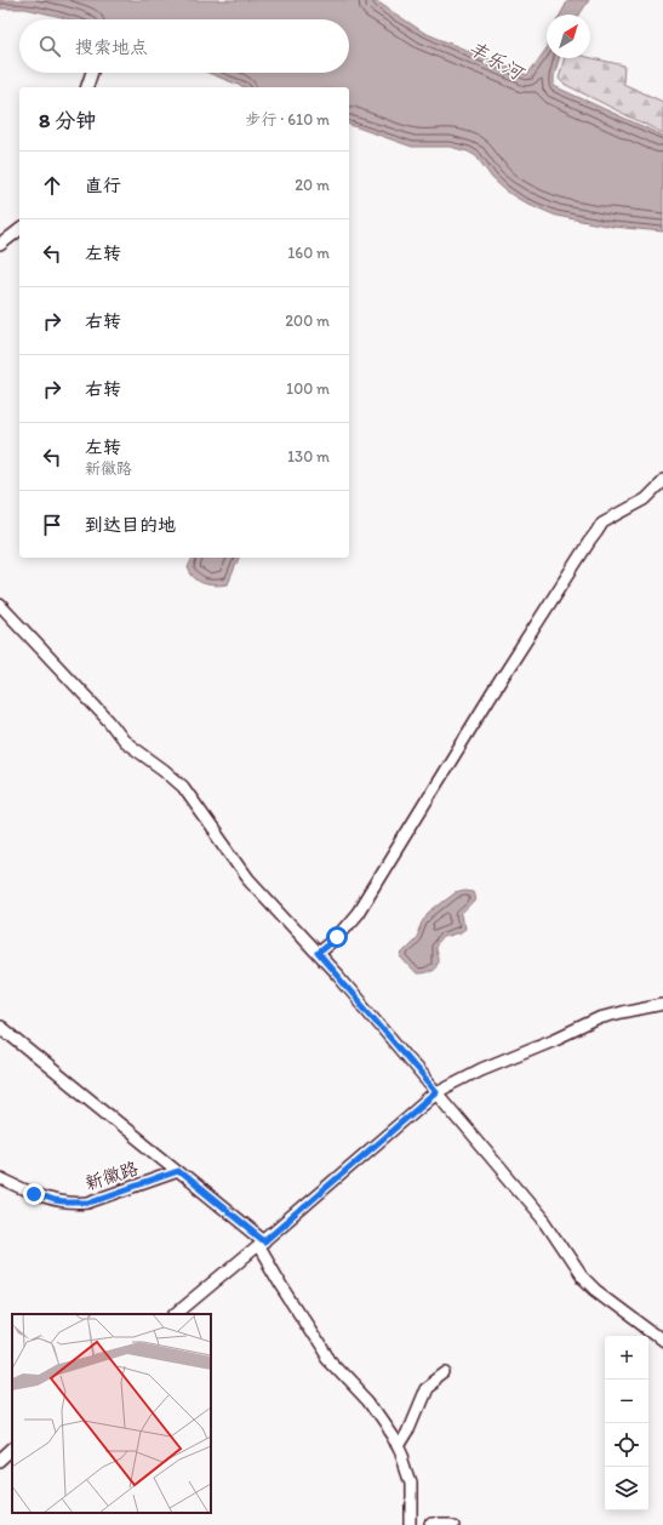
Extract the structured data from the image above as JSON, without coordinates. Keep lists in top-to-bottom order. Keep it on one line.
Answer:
{"streets":{"street":["新徽路"]},"water":["丰乐河"],"north":"top right","page":{"search":"搜索地点","heading":["8 分钟","步行 · 610 m"],"list":[["直行","20 m"],["左转","160 m"],["右转","200 m"],["右转","100 m"],["左转","新徽路","130 m"],"到达目的地"],"map_buttons":["+","−"]}}
